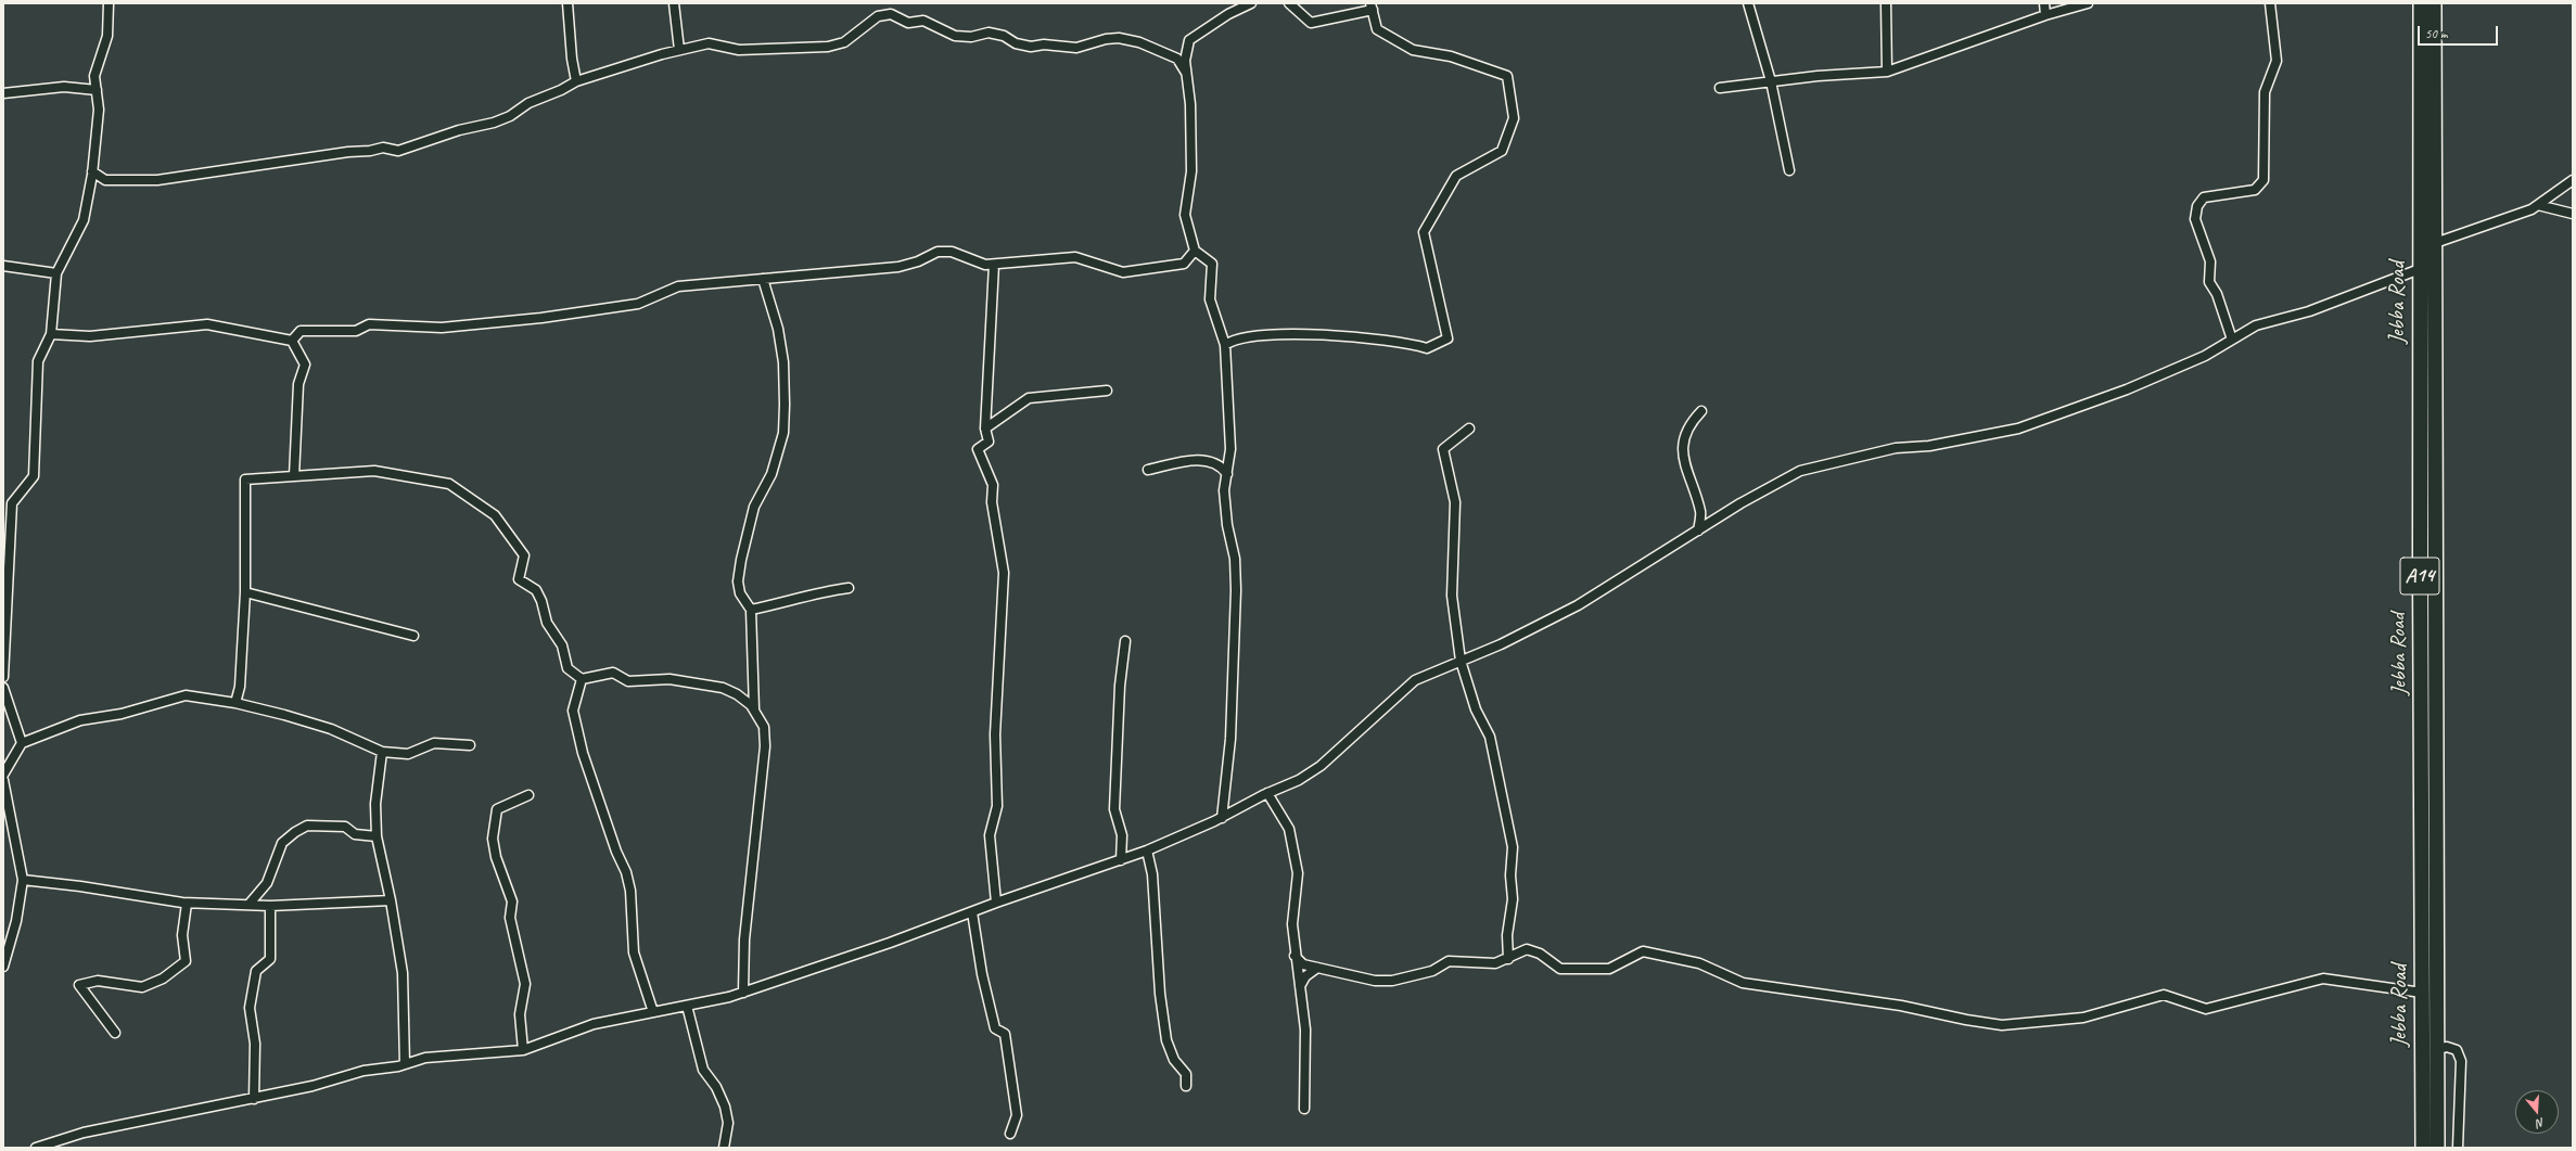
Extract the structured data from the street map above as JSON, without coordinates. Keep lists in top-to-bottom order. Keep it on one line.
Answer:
{"streets":{"highway":["Jebba Road","A14"]},"scale_bar":"50 m","north":"bottom"}
